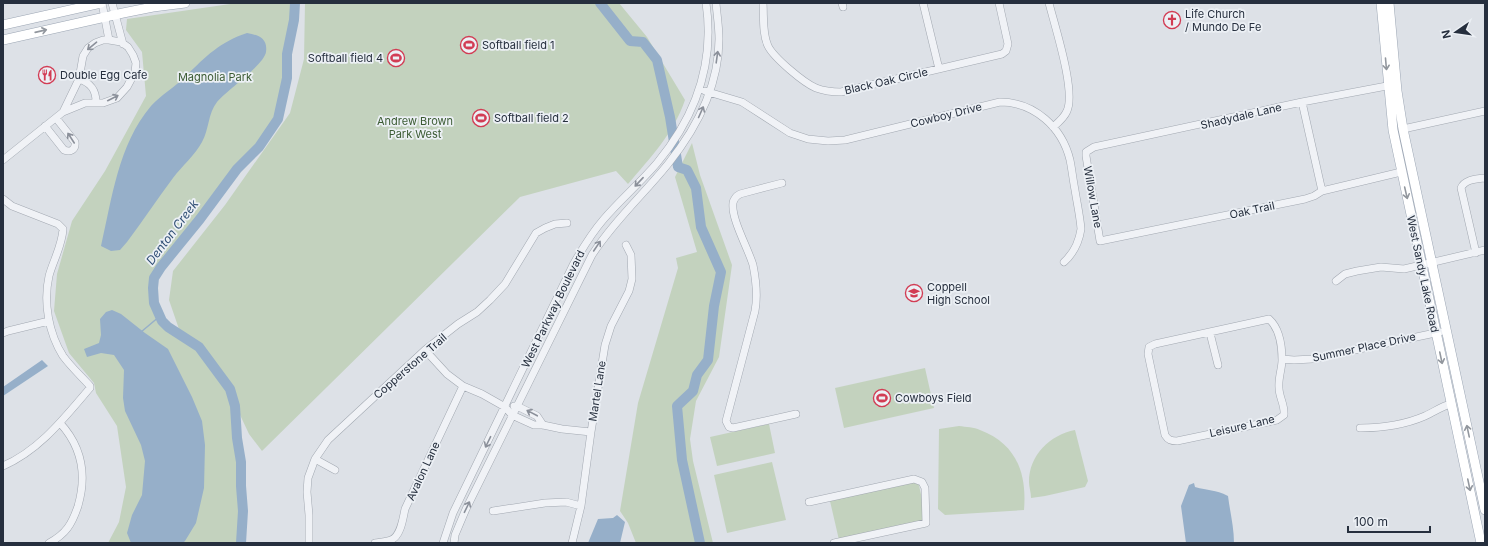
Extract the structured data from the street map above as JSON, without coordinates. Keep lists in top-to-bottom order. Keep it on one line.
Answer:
{"streets":{"main road":["West Sandy Lake Road"],"street":["Black Oak Circle","Cowboy Drive","Shadydale Lane","Willow Lane","Oak Trail","West Parkway Boulevard","Summer Place Drive","Copperstone Trail","Martel Lane","Leisure Lane","Avalon Lane"]},"crossings":[["Cowboy Drive","West Parkway Boulevard"],["Shadydale Lane","Willow Lane"],["Shadydale Lane","West Sandy Lake Road"],["Willow Lane","Oak Trail"],["Oak Trail","West Sandy Lake Road"],["West Sandy Lake Road","Summer Place Drive"],["Summer Place Drive","Leisure Lane"]],"water":["Denton Creek"],"parks":["Magnolia Park","Andrew Brown Park West"],"places":{"church":["Life Church / Mundo De Fe"],"sports":["Softball field 1","Softball field 4","Softball field 2","Cowboys Field"],"restaurant":["Double Egg Cafe"],"school or university":["Coppell High School"]},"scale_bar":"100 m","north":"left"}
